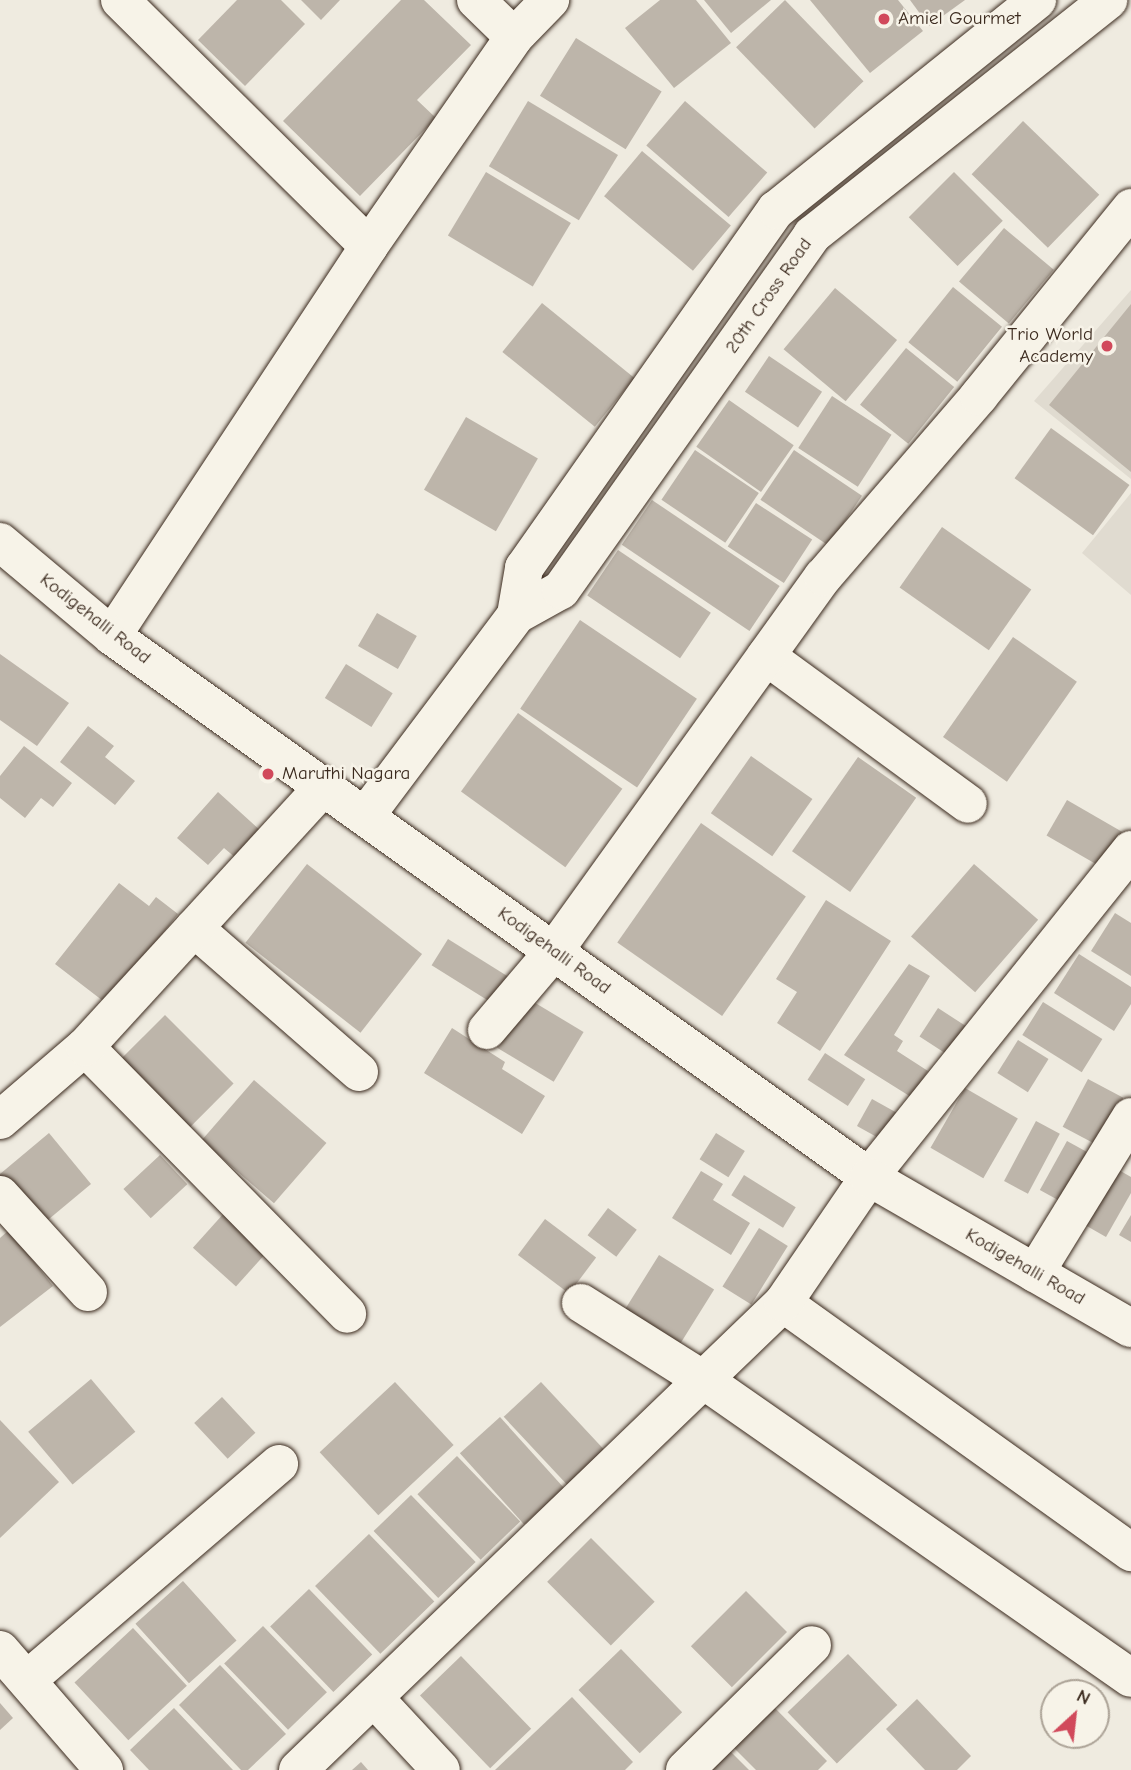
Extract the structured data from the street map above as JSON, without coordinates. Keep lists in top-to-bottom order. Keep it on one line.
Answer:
{"streets":{"street":["20th Cross Road","Kodigehalli Road"]},"crossings":[["20th Cross Road","Kodigehalli Road"]],"places":["Amiel Gourmet","Trio World Academy","Maruthi Nagara"],"north":"top right"}
